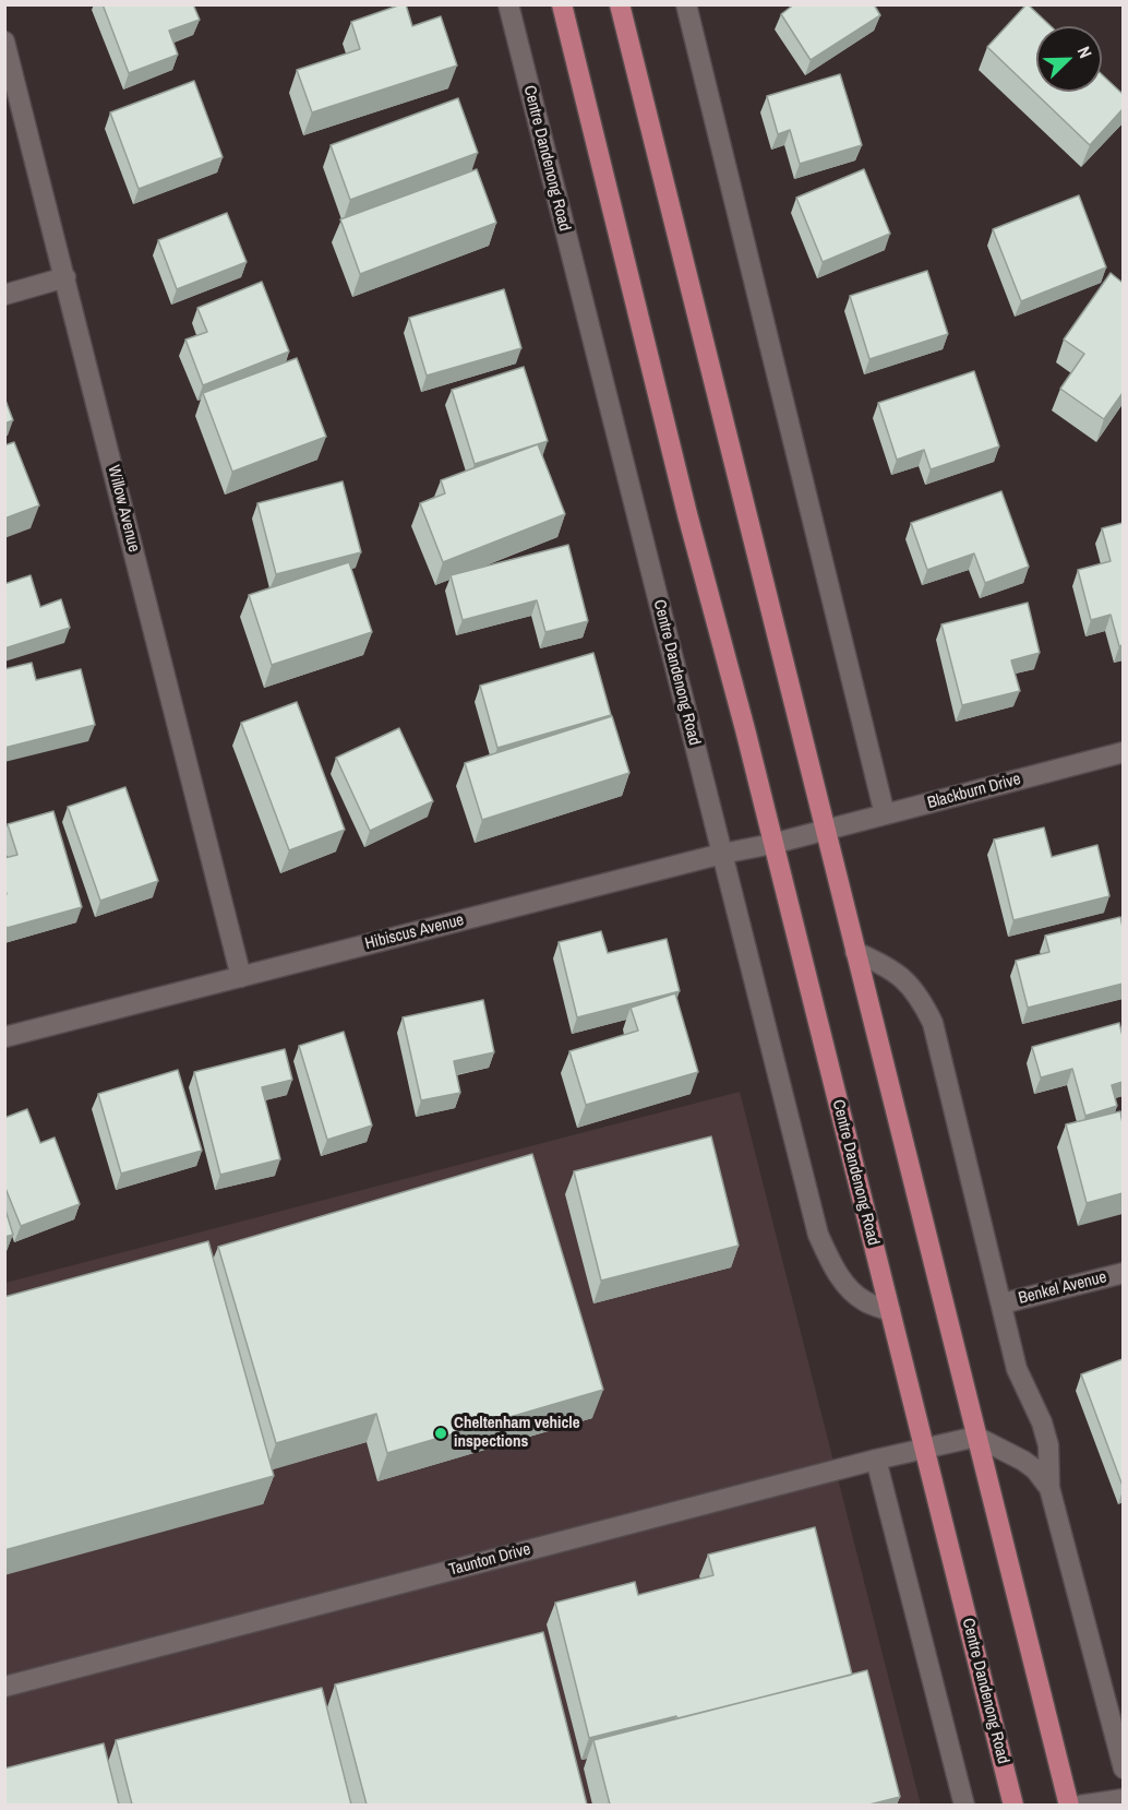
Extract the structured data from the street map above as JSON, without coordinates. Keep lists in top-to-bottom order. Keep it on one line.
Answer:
{"streets":{"main road":["Centre Dandenong Road"],"street":["Willow Avenue","Blackburn Drive","Hibiscus Avenue","Benkel Avenue","Taunton Drive"]},"crossings":[["Centre Dandenong Road","Hibiscus Avenue"],["Centre Dandenong Road","Taunton Drive"],["Willow Avenue","Hibiscus Avenue"],["Blackburn Drive","Hibiscus Avenue"]],"places":["Cheltenham vehicle inspections"],"north":"top right"}
